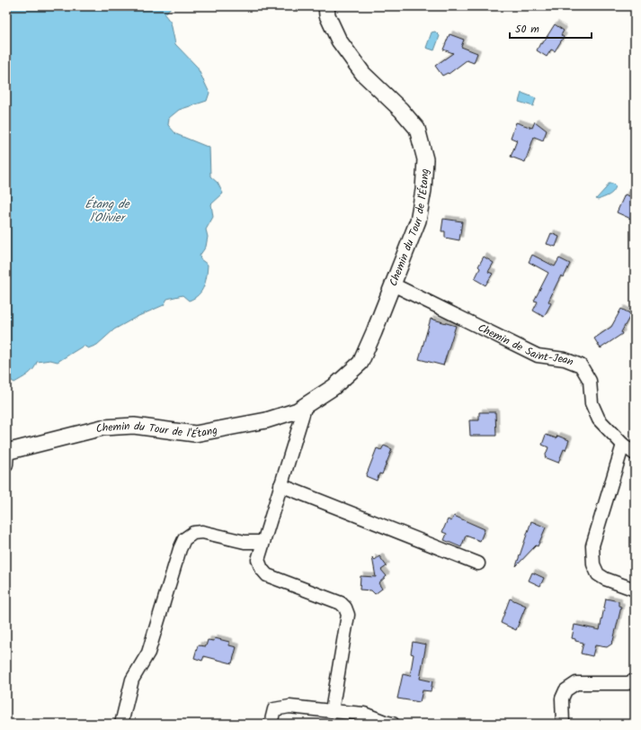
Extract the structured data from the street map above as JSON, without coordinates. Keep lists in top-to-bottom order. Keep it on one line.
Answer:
{"streets":{"street":["Chemin du Tour de l'Étang","Chemin de Saint-Jean"]},"crossings":[["Chemin du Tour de l'Étang","Chemin de Saint-Jean"]],"water":["Étang de l'Olivier"],"scale_bar":"50 m"}
